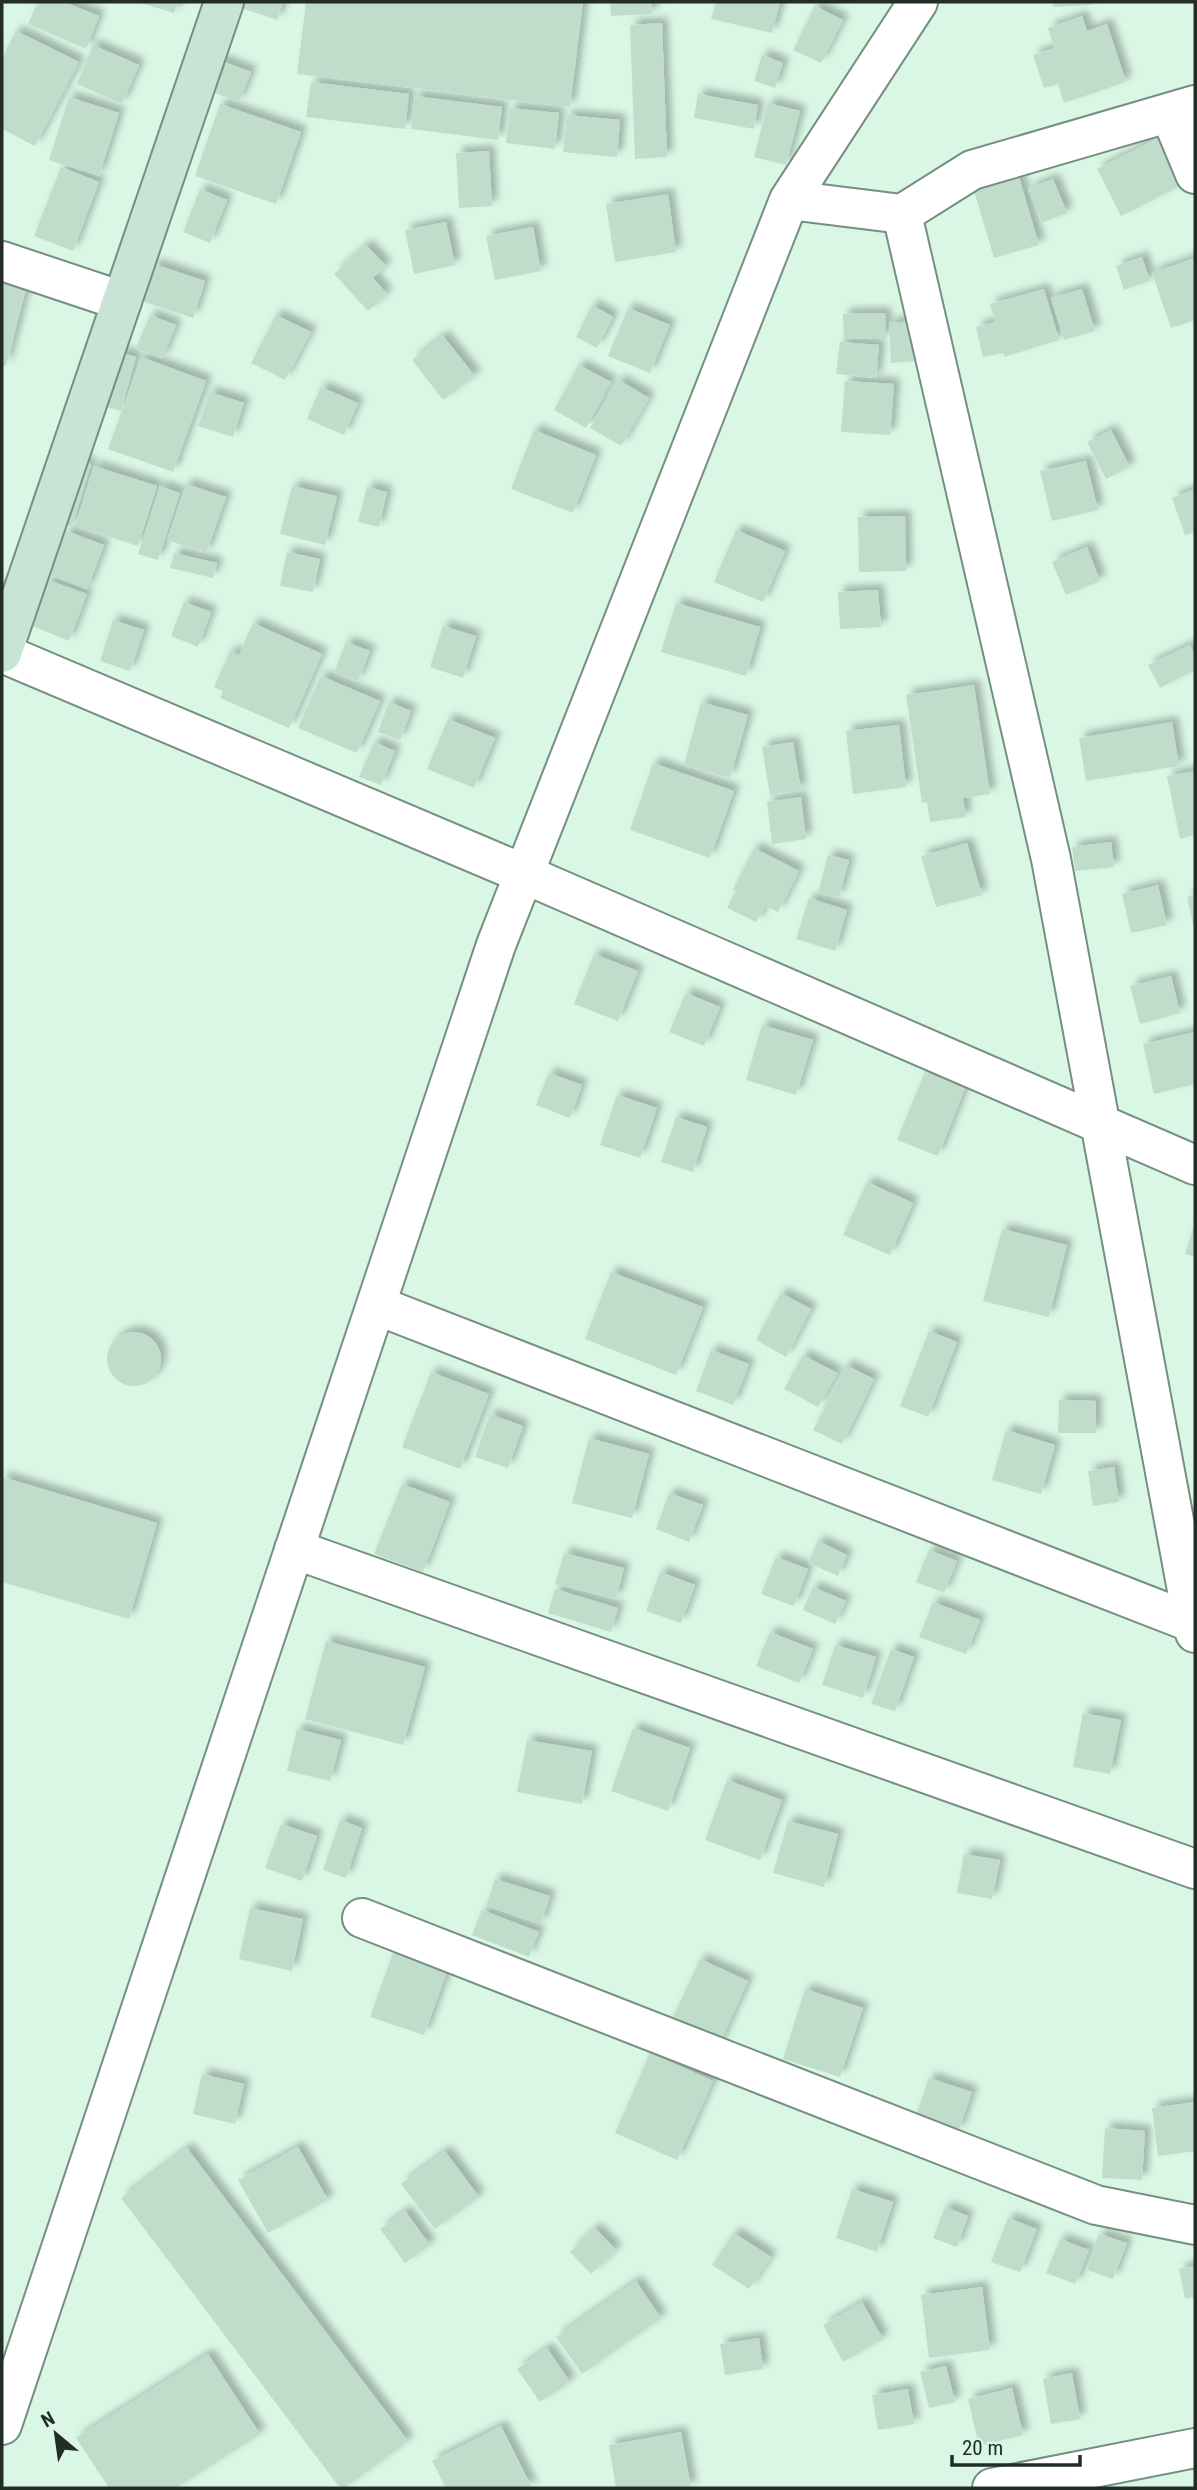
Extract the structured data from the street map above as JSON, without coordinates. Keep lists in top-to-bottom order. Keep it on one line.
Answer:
{"scale_bar":"20 m","north":"top left"}
